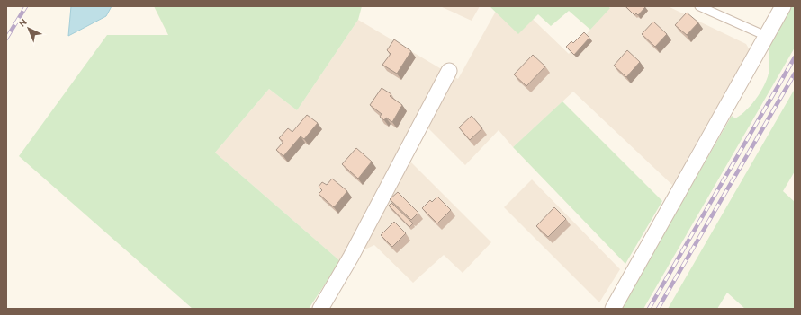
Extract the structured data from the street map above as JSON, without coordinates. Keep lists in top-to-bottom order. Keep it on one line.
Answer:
{"north":"top left"}
